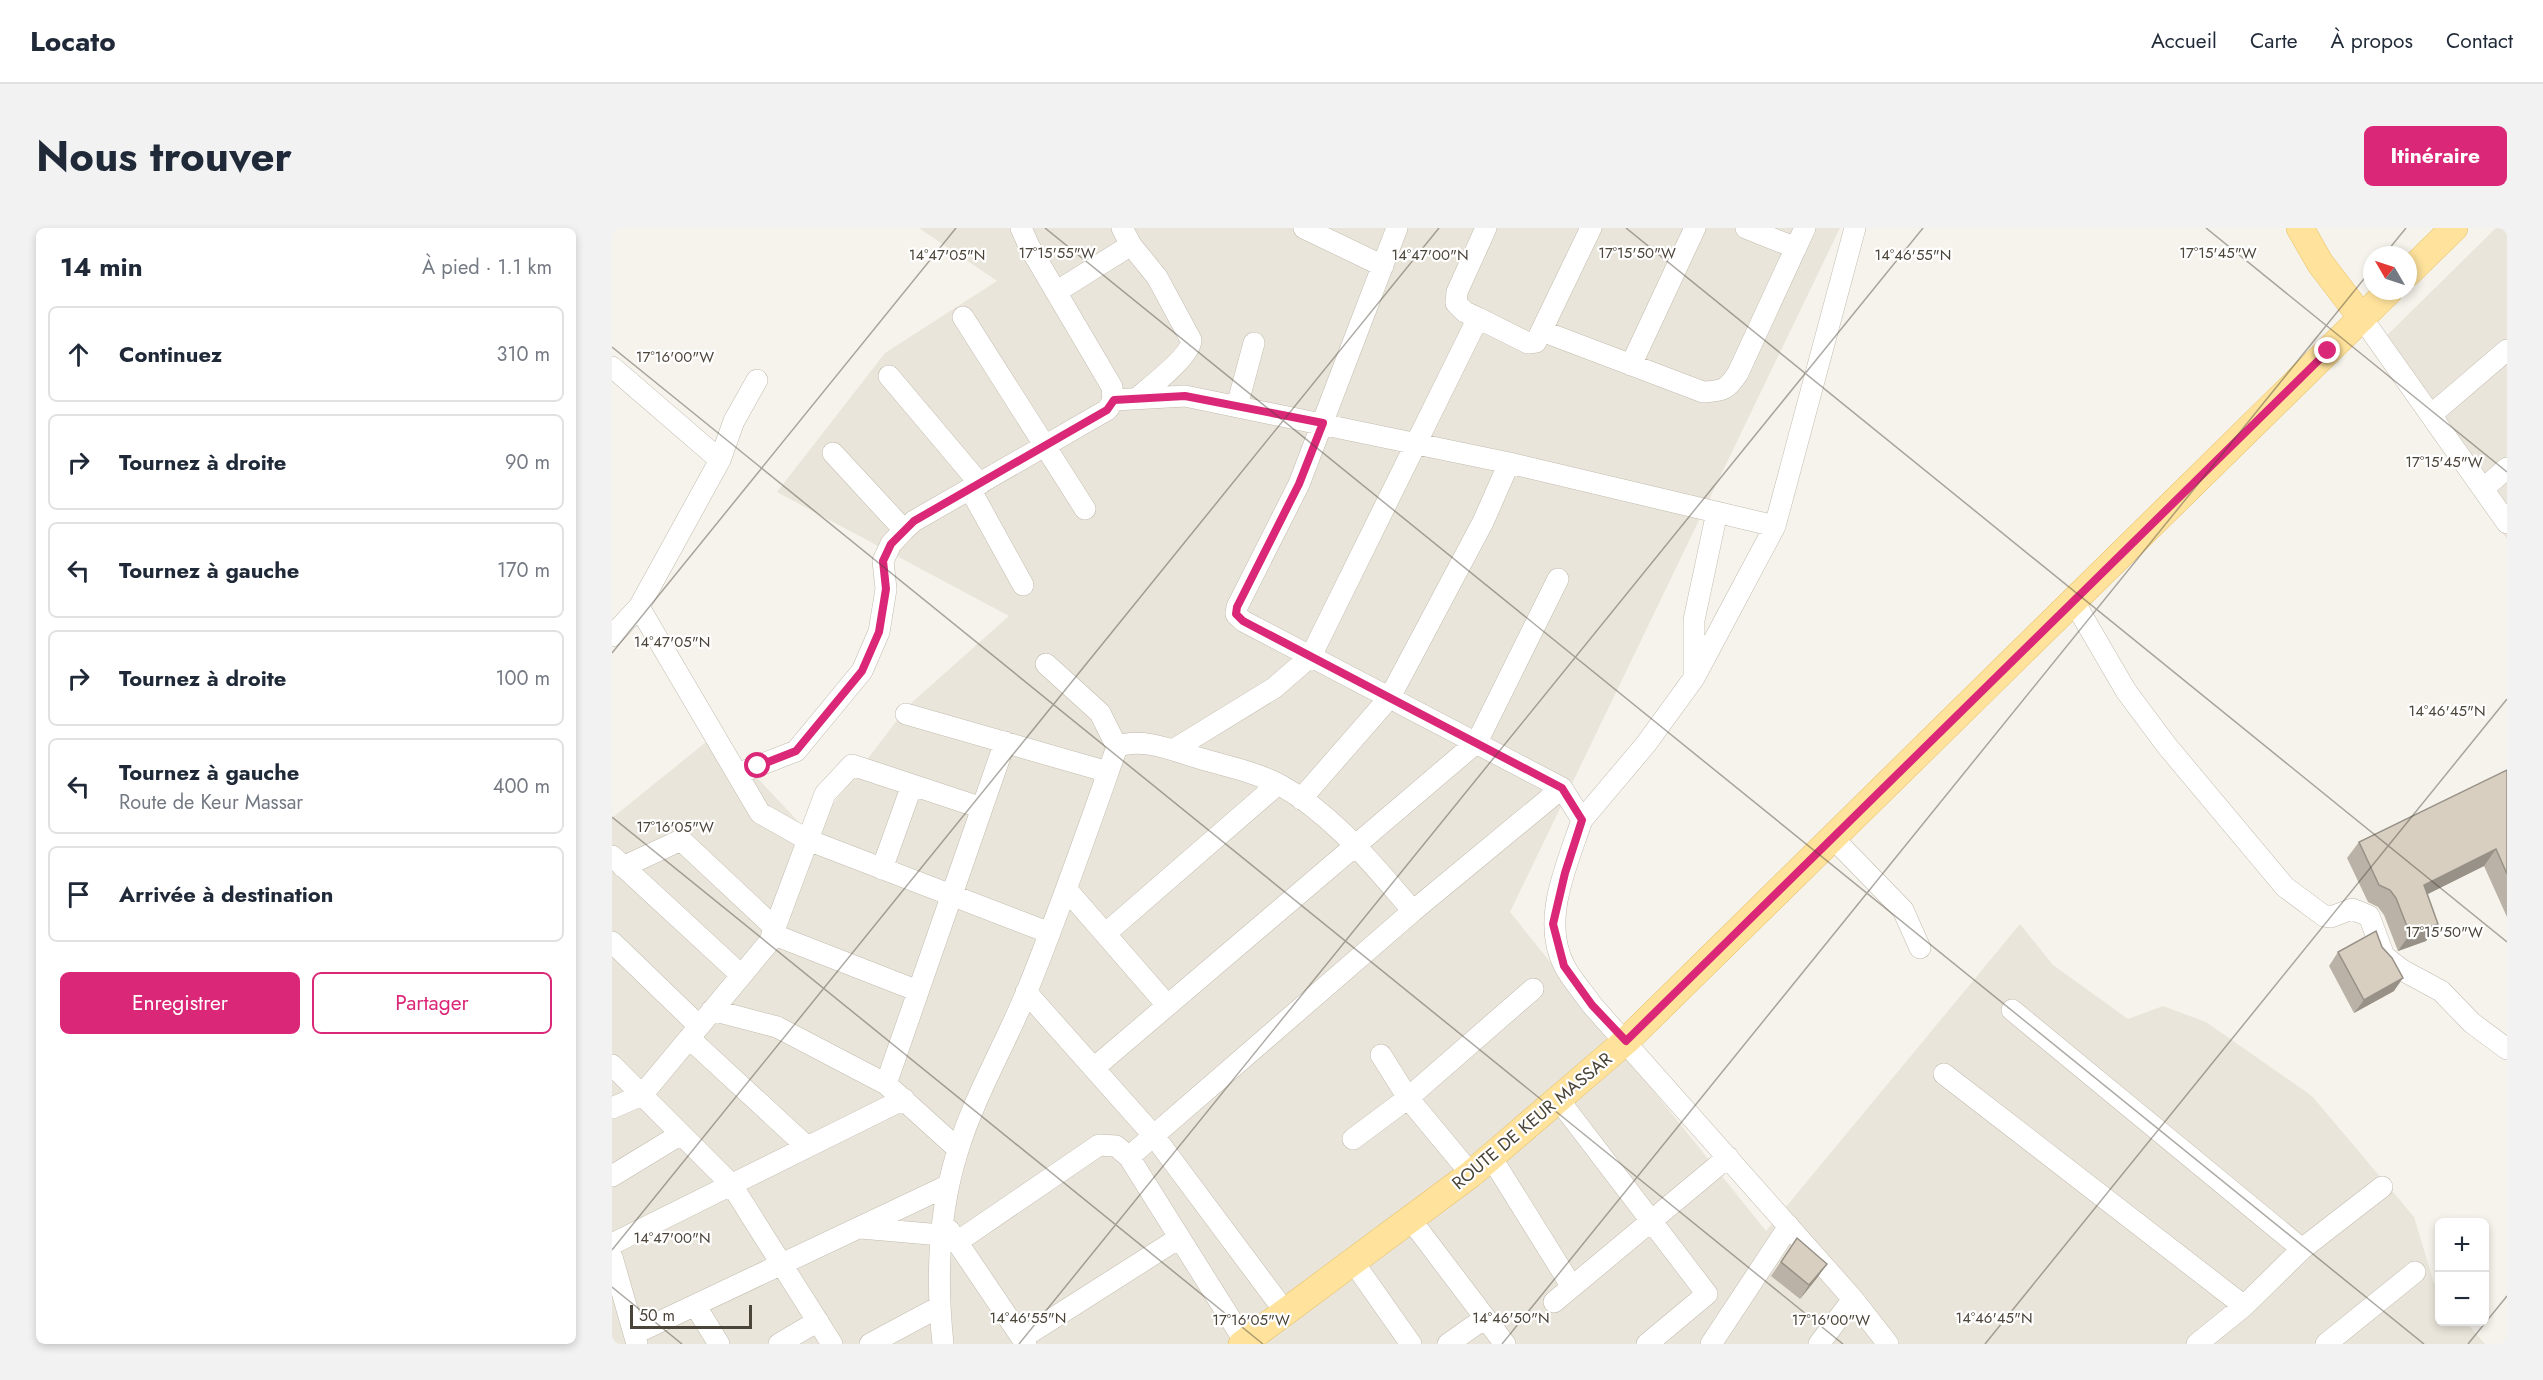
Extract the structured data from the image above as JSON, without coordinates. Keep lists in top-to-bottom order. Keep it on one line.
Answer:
{"streets":{"main road":["ROUTE DE KEUR MASSAR"]},"scale_bar":"50 m","north":"top left","page":{"header":"Locato","nav":["Accueil","Carte","À propos","Contact"],"title":"Nous trouver","buttons":["Itinéraire",["Enregistrer","Partager"]],"heading":["14 min","À pied · 1.1 km"],"list":[["Continuez","310 m"],["Tournez à droite","90 m"],["Tournez à gauche","170 m"],["Tournez à droite","100 m"],["Tournez à gauche","Route de Keur Massar","400 m"],"Arrivée à destination"],"map_buttons":["+","−"],"scale":"50 m"},"coordinates":["17°15'55\"W","17°15'50\"W","17°15'45\"W","14°47'05\"N","14°47'00\"N","14°46'55\"N","17°16'00\"W","14°46'45\"N","17°16'05\"W","14°46'50\"N"]}
